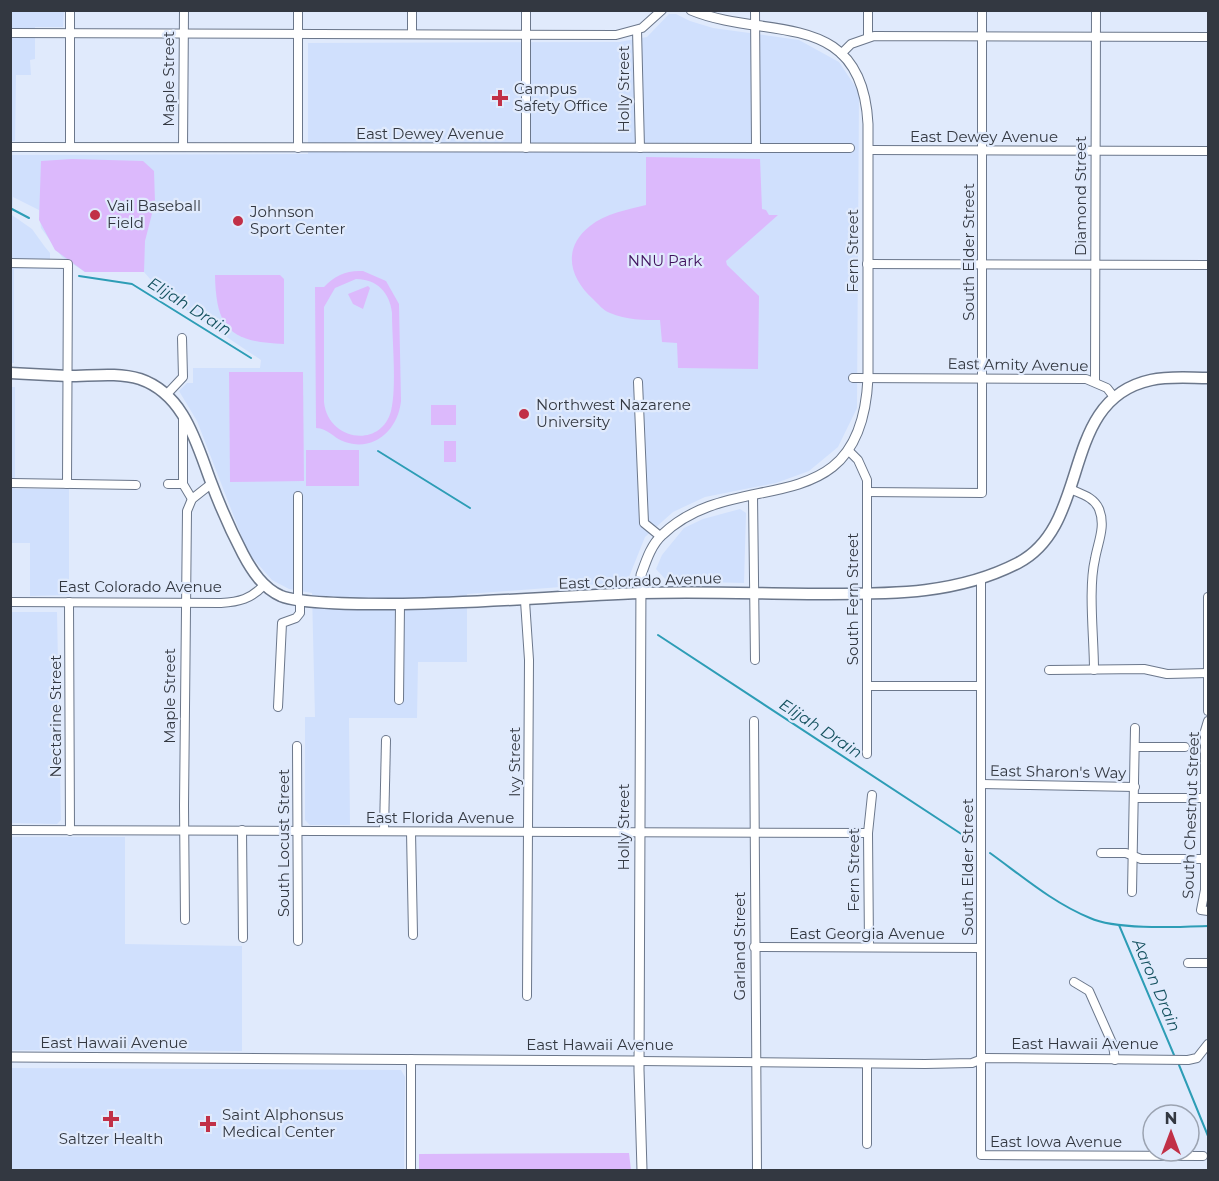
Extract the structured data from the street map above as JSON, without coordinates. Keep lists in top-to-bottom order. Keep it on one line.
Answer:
{"streets":{"main road":["East Colorado Avenue"],"street":["Maple Street","Holly Street","East Dewey Avenue","Diamond Street","Fern Street","South Elder Street","East Amity Avenue","South Fern Street","Nectarine Street","Ivy Street","East Sharon's Way","South Chestnut Street","East Florida Avenue","South Locust Street","East Georgia Avenue","Garland Street","East Hawaii Avenue","East Iowa Avenue"]},"crossings":[["Maple Street","East Dewey Avenue"],["Maple Street","East Colorado Avenue"],["Maple Street","East Florida Avenue"],["Holly Street","East Dewey Avenue"],["Holly Street","East Colorado Avenue"],["Holly Street","East Florida Avenue"],["Holly Street","East Hawaii Avenue"],["East Dewey Avenue","Diamond Street"],["East Dewey Avenue","Fern Street"],["East Dewey Avenue","South Elder Street"],["Diamond Street","East Amity Avenue"],["Fern Street","East Amity Avenue"],["Fern Street","South Fern Street"],["Fern Street","East Florida Avenue"],["Fern Street","East Georgia Avenue"],["South Elder Street","East Amity Avenue"],["South Elder Street","East Colorado Avenue"],["South Elder Street","South Fern Street"],["South Elder Street","East Sharon's Way"],["South Elder Street","East Georgia Avenue"],["South Elder Street","East Hawaii Avenue"],["South Elder Street","East Iowa Avenue"],["East Colorado Avenue","South Fern Street"],["East Colorado Avenue","Nectarine Street"],["East Colorado Avenue","Ivy Street"],["Nectarine Street","East Florida Avenue"],["Ivy Street","East Florida Avenue"],["East Sharon's Way","South Chestnut Street"],["East Florida Avenue","South Locust Street"],["East Florida Avenue","Garland Street"],["East Georgia Avenue","Garland Street"],["Garland Street","East Hawaii Avenue"]],"water":["Elijah Drain","Aaron Drain"],"parks":["NNU Park"],"places":{"health":["Campus Safety Office","Saltzer Health","Saint Alphonsus Medical Center"],"other":["Vail Baseball Field","Johnson Sport Center","Northwest Nazarene University"]},"north":"top"}
